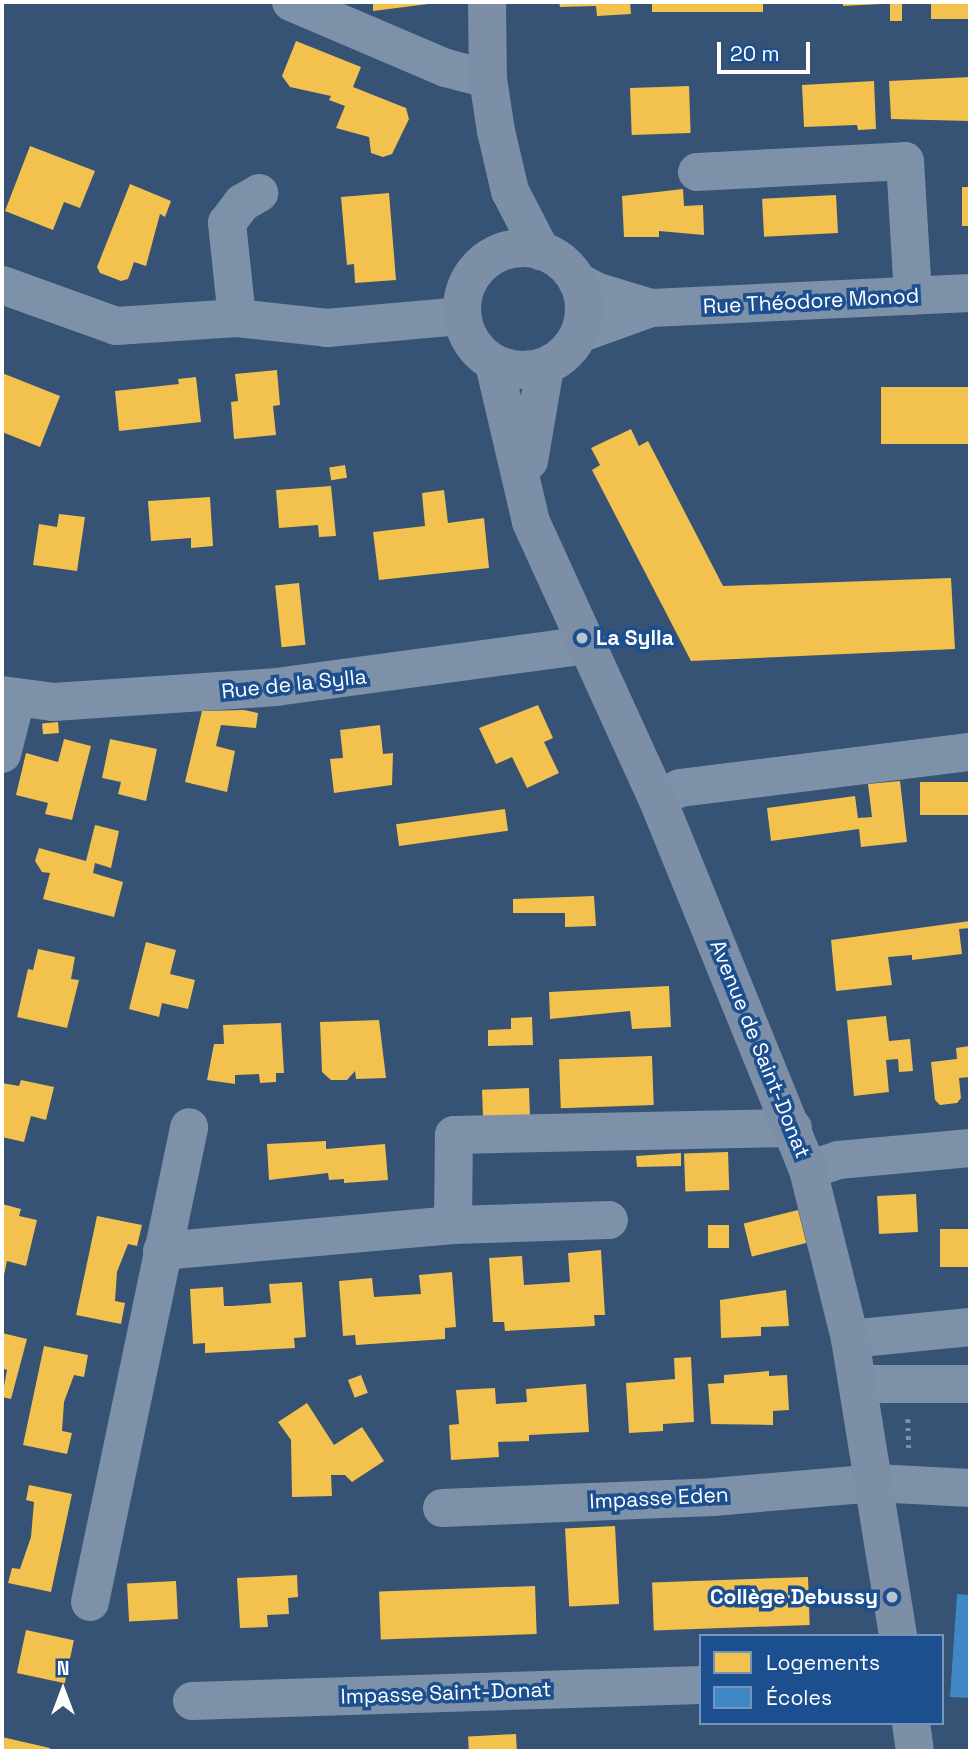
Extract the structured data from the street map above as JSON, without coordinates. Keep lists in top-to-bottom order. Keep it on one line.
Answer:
{"streets":{"main road":["Avenue de Saint-Donat"],"street":["Rue Théodore Monod","Rue de la Sylla","Impasse Eden","Impasse Saint-Donat"]},"crossings":[["Rue Théodore Monod","Avenue de Saint-Donat"],["Rue de la Sylla","Avenue de Saint-Donat"],["Avenue de Saint-Donat","Impasse Eden"]],"places":["La Sylla","Collège Debussy"],"legend":["Logements","Écoles"],"scale_bar":"20 m","north":"top"}
